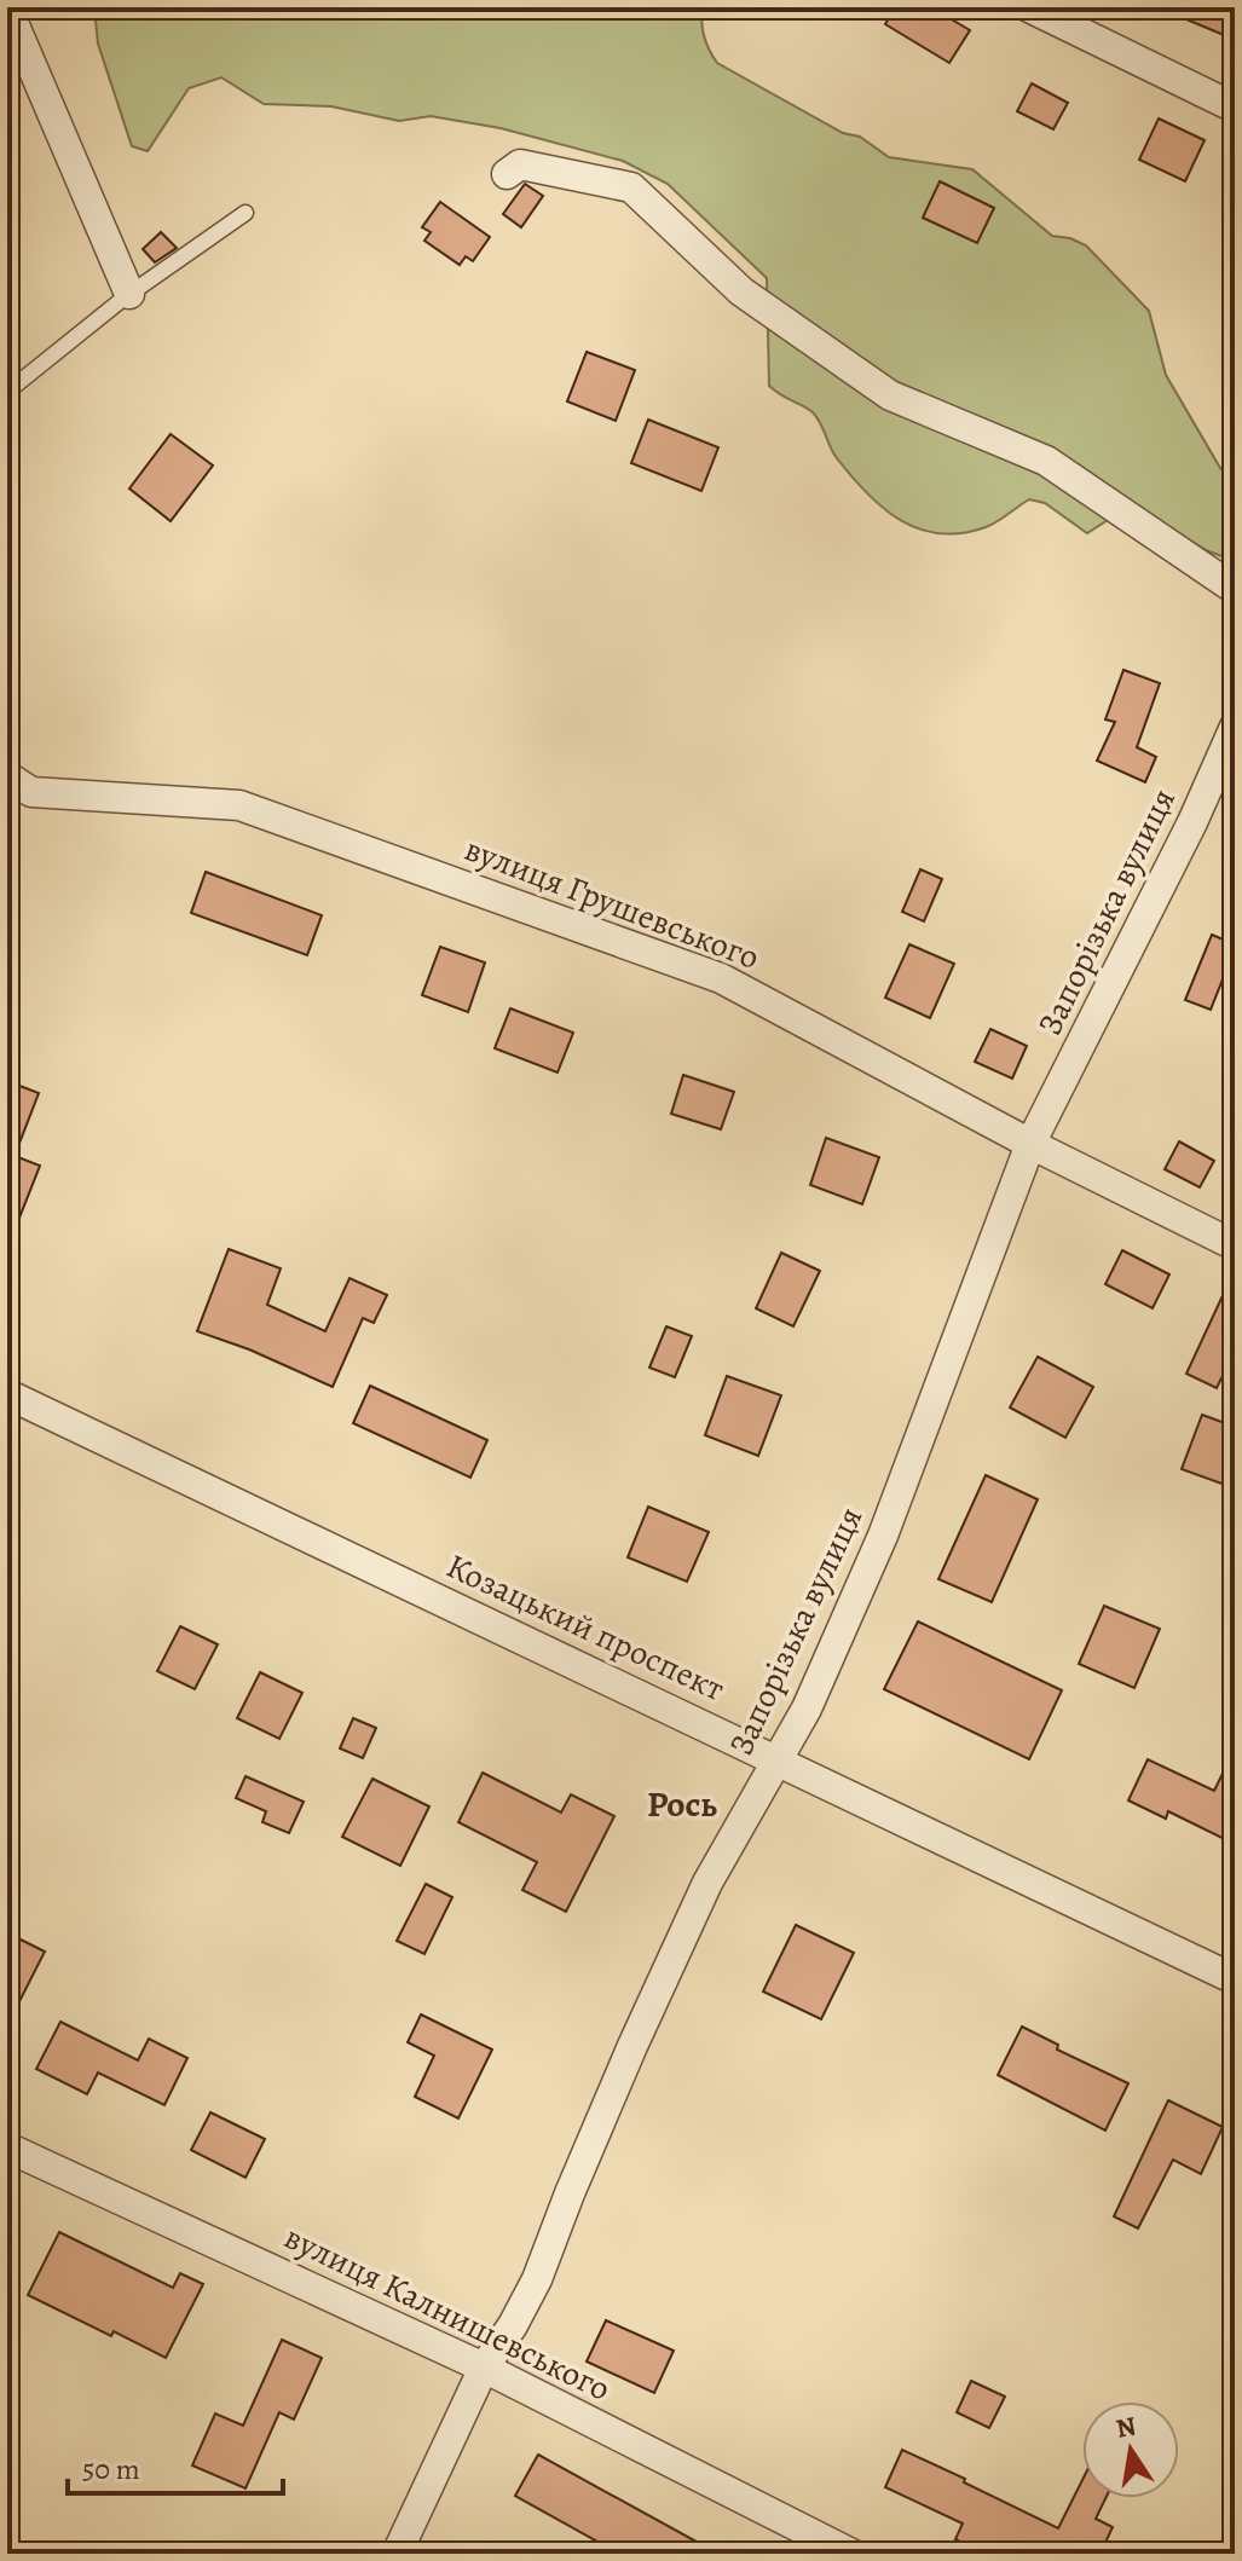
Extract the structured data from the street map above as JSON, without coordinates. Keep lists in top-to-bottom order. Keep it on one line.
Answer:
{"streets":{"street":["вулиця Грушевського","Запорізька вулиця","Козацький проспект","вулиця Калнишевського"]},"crossings":[["вулиця Грушевського","Запорізька вулиця"],["Запорізька вулиця","Козацький проспект"],["Запорізька вулиця","вулиця Калнишевського"]],"districts":["Рось"],"scale_bar":"50 m","north":"top"}
